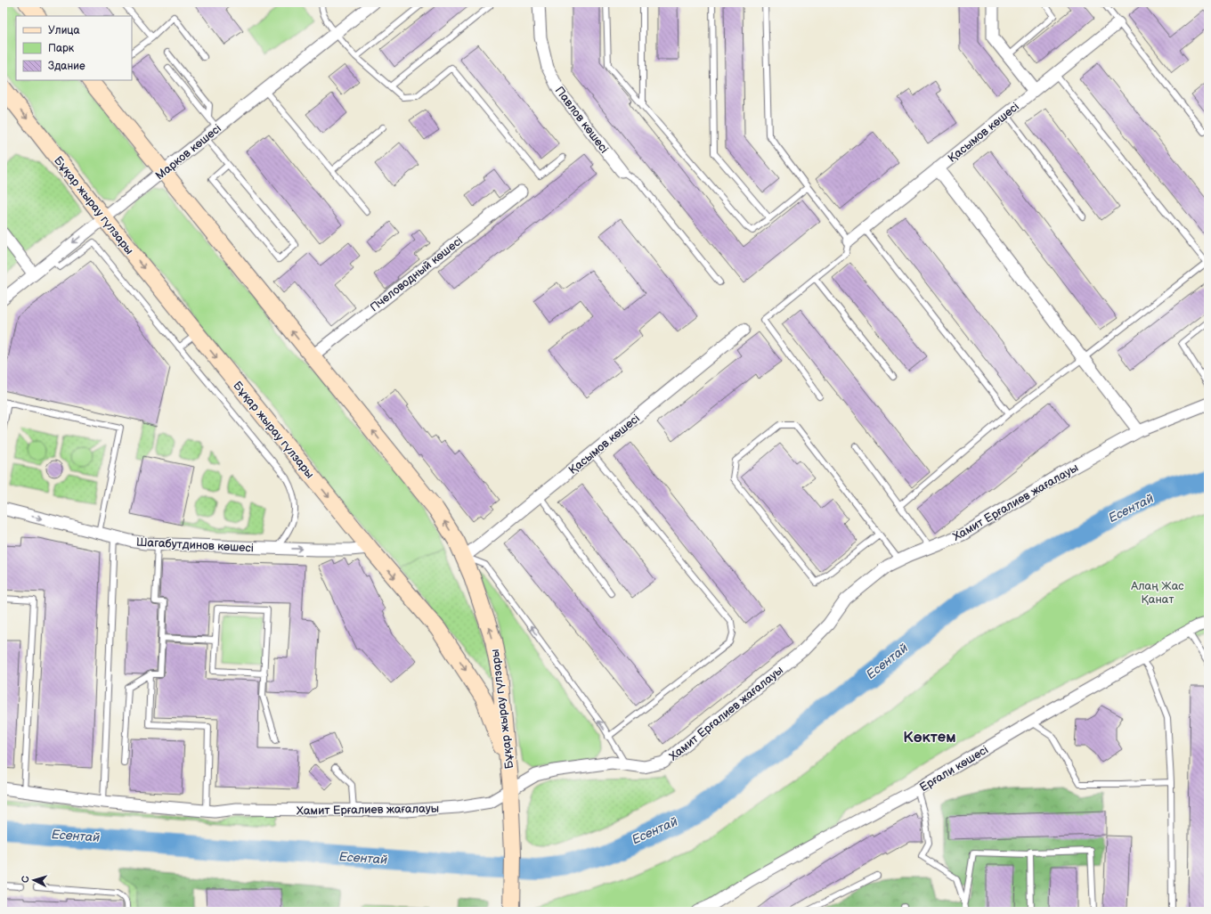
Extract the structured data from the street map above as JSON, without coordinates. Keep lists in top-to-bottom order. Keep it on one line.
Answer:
{"streets":{"street":["Павлов көшесі","Қасымов көшесі","Марков көшесі","Бұқар жырау гүлзары","Пчеловодный көшесі","Хамит Ерғалиев жағалауы","Шагабутдинов көшесі","Ерғали көшесі"]},"crossings":[["Қасымов көшесі","Бұқар жырау гүлзары"],["Марков көшесі","Бұқар жырау гүлзары"],["Бұқар жырау гүлзары","Пчеловодный көшесі"],["Бұқар жырау гүлзары","Хамит Ерғалиев жағалауы"],["Бұқар жырау гүлзары","Шагабутдинов көшесі"]],"one_way":["Шагабутдинов көшесі"],"districts":["Көктем"],"water":["Есентай"],"parks":["Алаң Жас Қанат"],"legend":["Улица","Парк","Здание"],"north":"left"}
